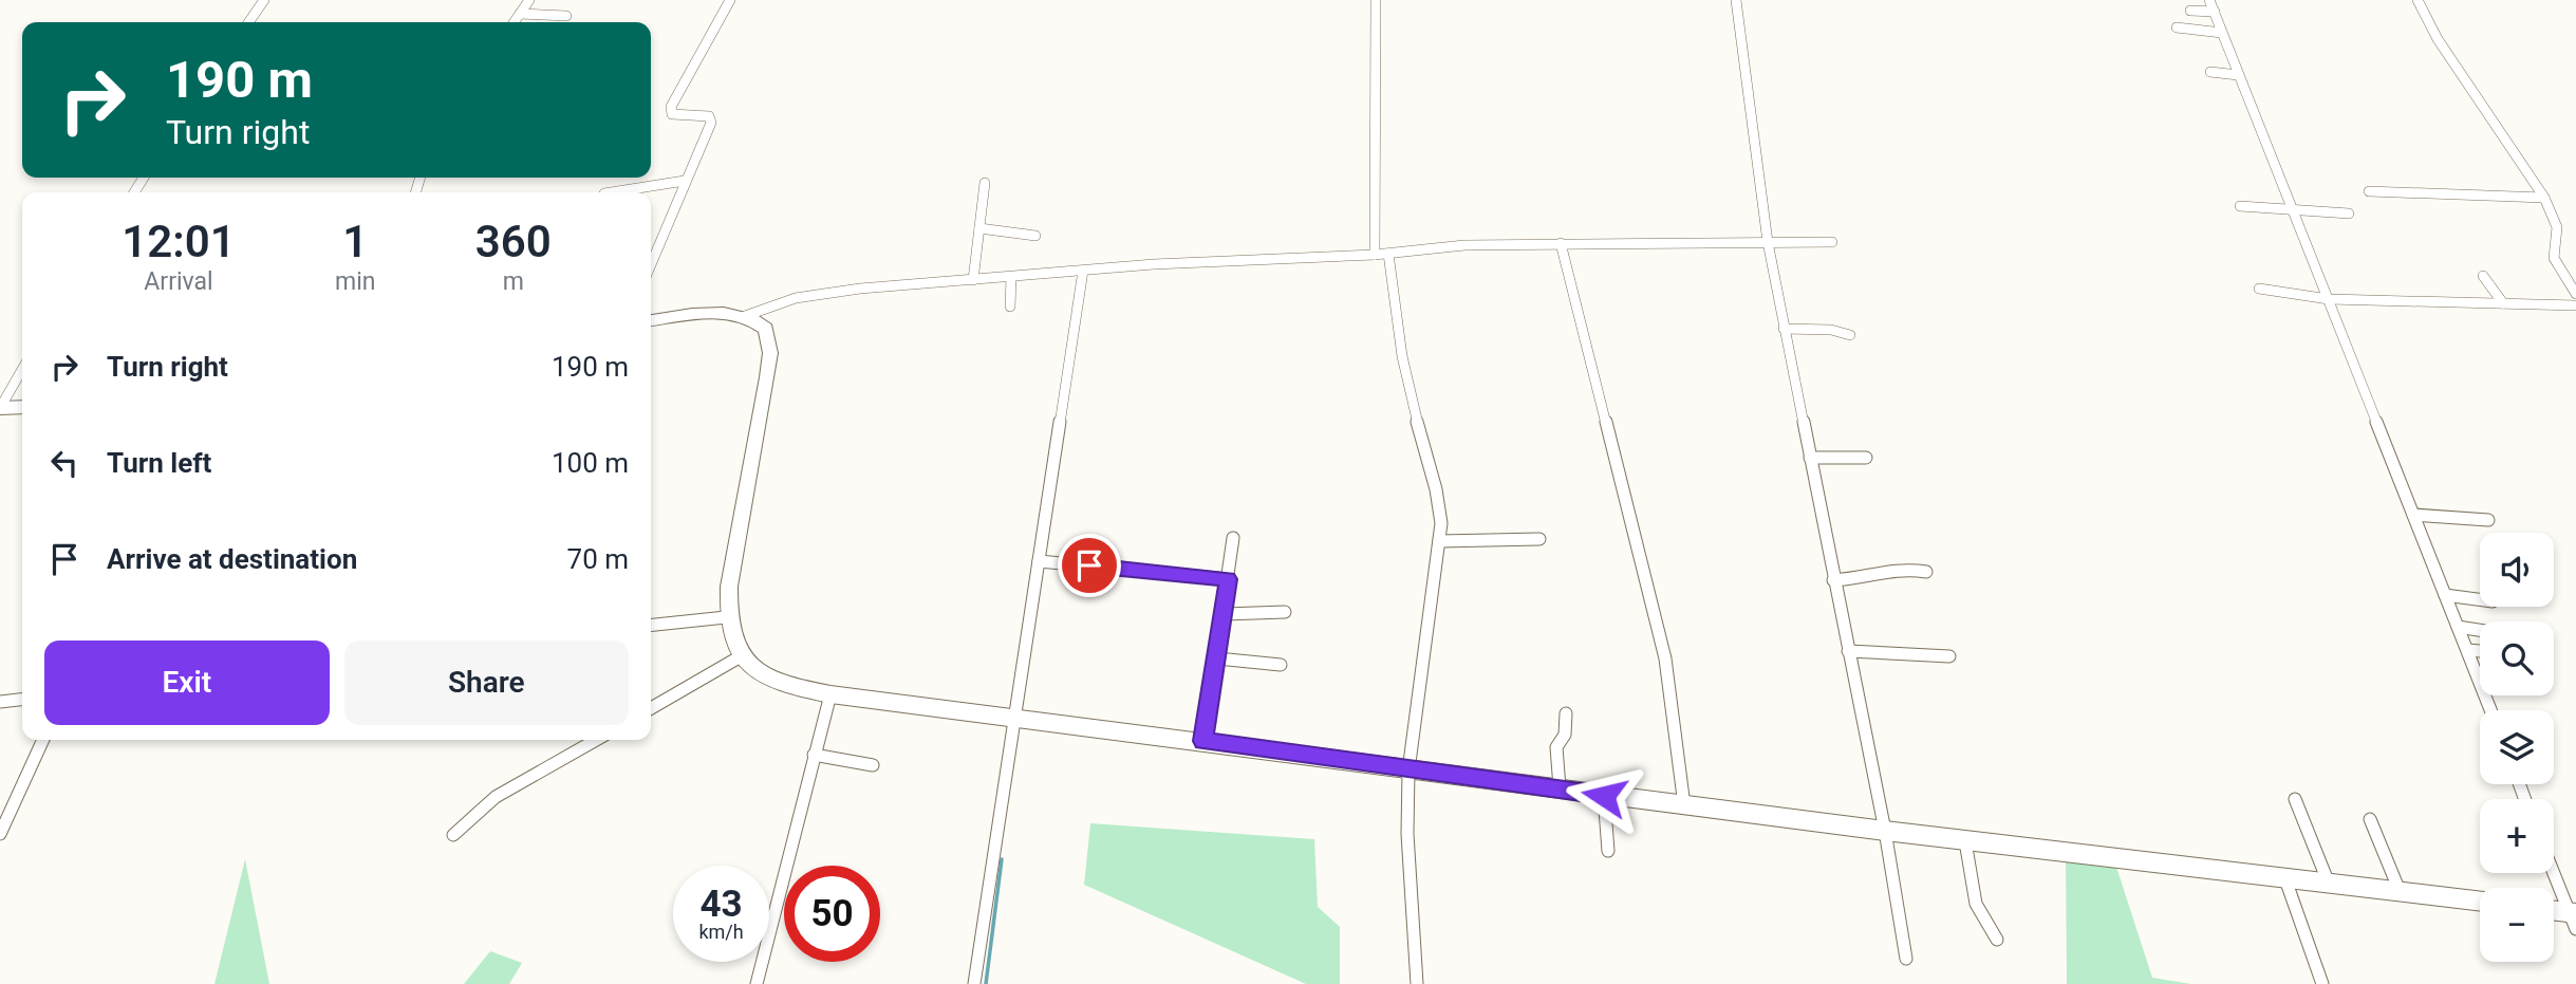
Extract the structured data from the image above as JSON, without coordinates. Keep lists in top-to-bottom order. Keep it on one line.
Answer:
{"page":{"turn":["190 m","Turn right"],"eta":["12:01","Arrival","1","min","360","m"],"list":[{"name":"Turn right","value":"190 m"},{"name":"Turn left","value":"100 m"},{"name":"Arrive at destination","value":"70 m"}],"map_buttons":["+","−"],"buttons":["Exit","Share"],"speed":"43 km/h","limit":"50"}}
